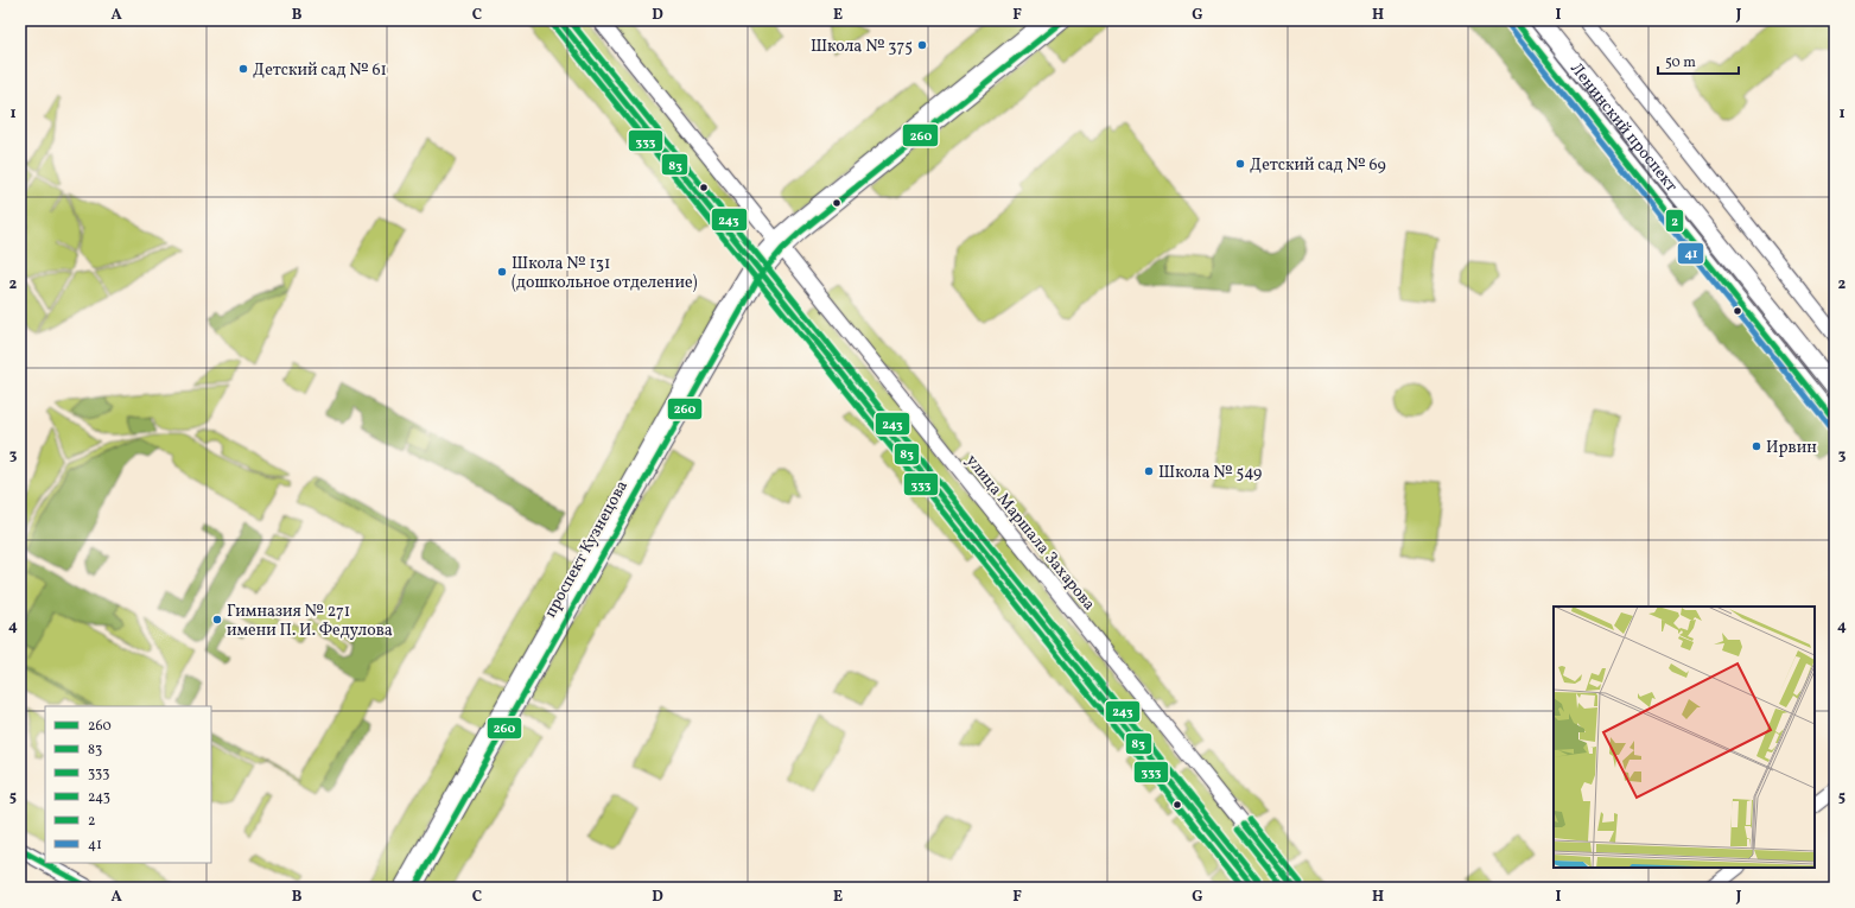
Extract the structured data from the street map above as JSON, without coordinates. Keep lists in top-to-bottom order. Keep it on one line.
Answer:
{"streets":{"main road":["Ленинский проспект"],"street":["улица Маршала Захарова","проспект Кузнецова"]},"crossings":[["улица Маршала Захарова","проспект Кузнецова"]],"places":["Школа № 375","Детский сад № 61","Детский сад № 69","Школа № 131 (дошкольное отделение)","Ирвин","Школа № 549","Гимназия № 271 имени П. И. Федулова"],"lines":["transit line 260","transit line 83","transit line 243","transit line 2","transit line 333","transit line 41"],"legend":["260","83","333","243","2","41"],"scale_bar":"50 m","grid":{"columns":["A","B","C","D","E","F","G","H","I","J"],"rows":["1","2","3","4","5"]}}
